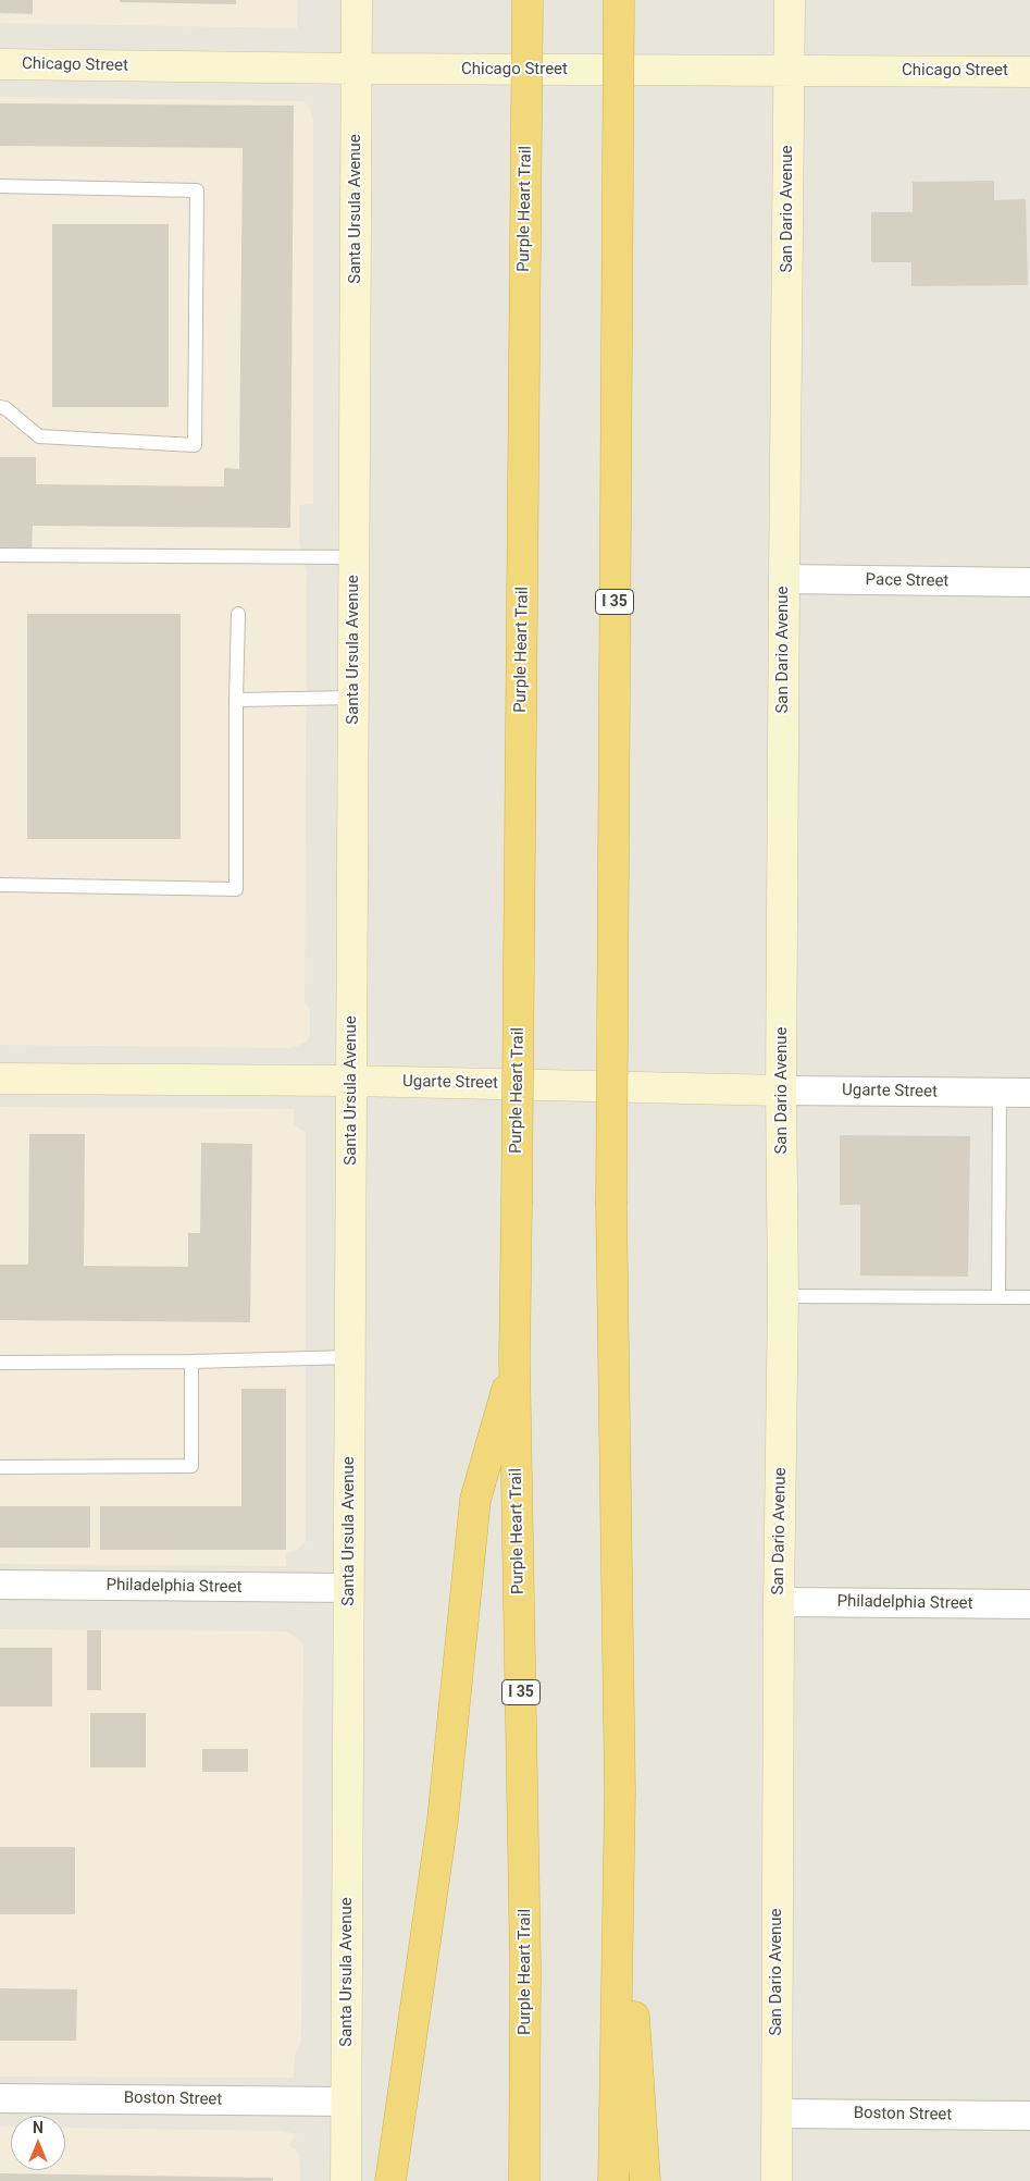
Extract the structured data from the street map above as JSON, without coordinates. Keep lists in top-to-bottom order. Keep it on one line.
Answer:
{"streets":{"highway":["Purple Heart Trail","I 35"],"main road":["Chicago Street","Santa Ursula Avenue","San Dario Avenue","Ugarte Street"],"street":["Pace Street","Philadelphia Street","Boston Street"]},"crossings":[["Chicago Street","Santa Ursula Avenue"],["Chicago Street","San Dario Avenue"],["Santa Ursula Avenue","Ugarte Street"],["Santa Ursula Avenue","Philadelphia Street"],["Santa Ursula Avenue","Boston Street"],["San Dario Avenue","Pace Street"],["San Dario Avenue","Ugarte Street"],["San Dario Avenue","Philadelphia Street"],["San Dario Avenue","Boston Street"]],"north":"top"}
